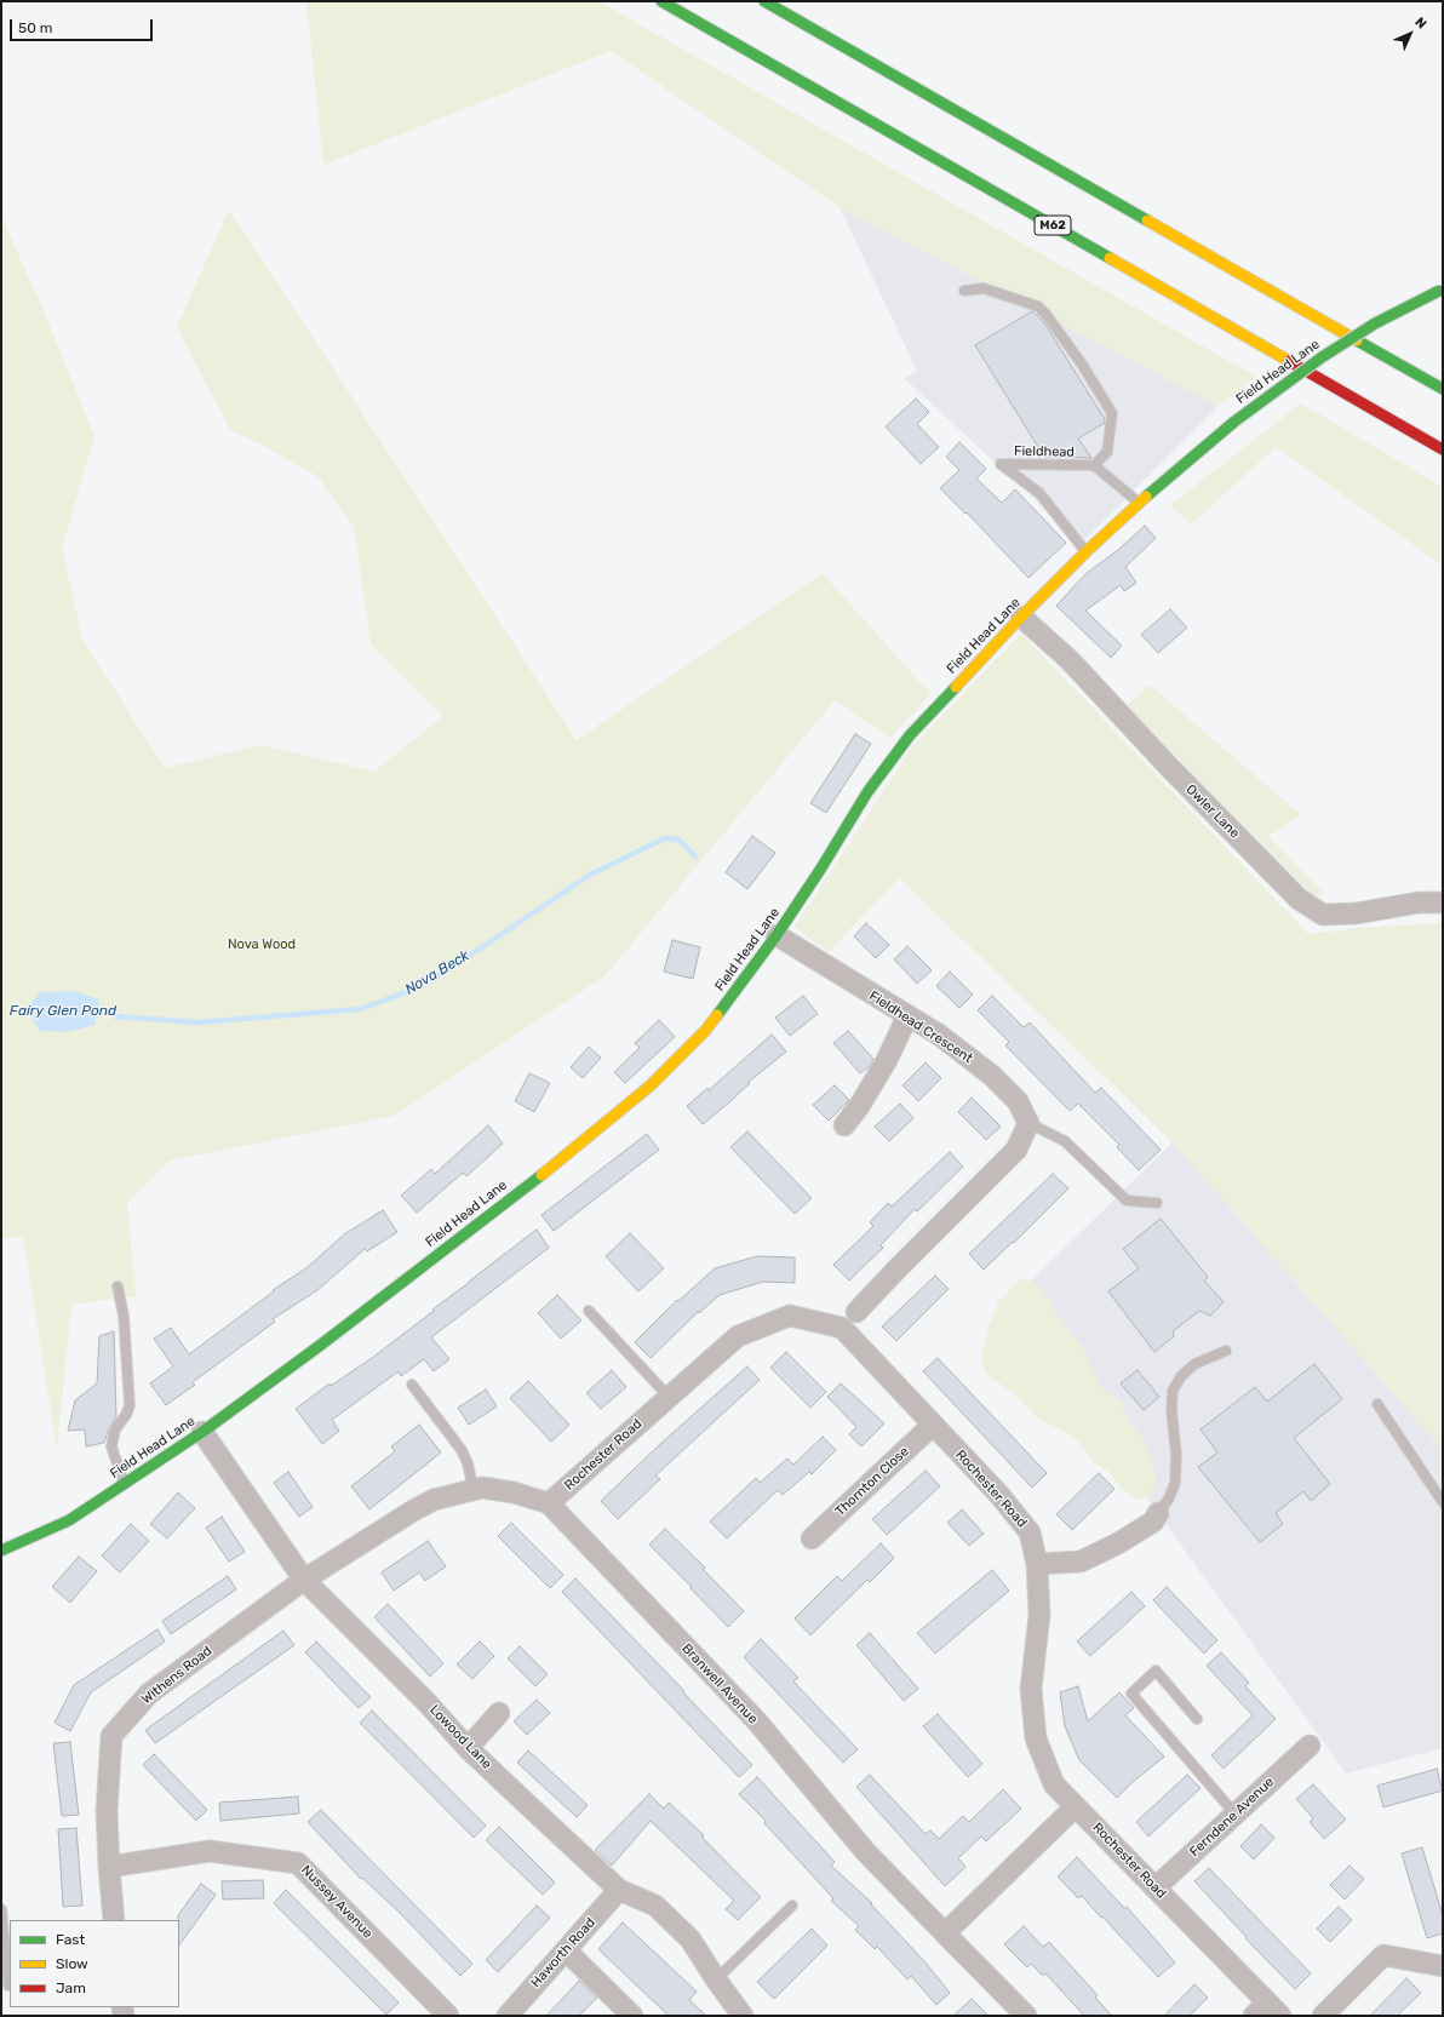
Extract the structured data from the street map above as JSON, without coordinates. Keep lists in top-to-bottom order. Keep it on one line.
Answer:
{"streets":{"main road":["M62","Field Head Lane"],"street":["Owler Lane","Fieldhead Crescent","Rochester Road","Thornton Close","Withens Road","Branwell Avenue","Lowood Lane","Ferndene Avenue","Nussey Avenue","Haworth Road"],"lane":["Fieldhead"]},"crossings":[["Field Head Lane","Fieldhead"],["Field Head Lane","Owler Lane"],["Field Head Lane","Fieldhead Crescent"],["Field Head Lane","Lowood Lane"],["Rochester Road","Thornton Close"],["Rochester Road","Branwell Avenue"],["Rochester Road","Ferndene Avenue"],["Withens Road","Branwell Avenue"],["Withens Road","Lowood Lane"],["Withens Road","Nussey Avenue"],["Branwell Avenue","Lowood Lane"],["Lowood Lane","Haworth Road"]],"water":["Nova Beck","Fairy Glen Pond"],"parks":["Nova Wood"],"legend":["Fast","Slow","Jam"],"scale_bar":"50 m","north":"top right"}
